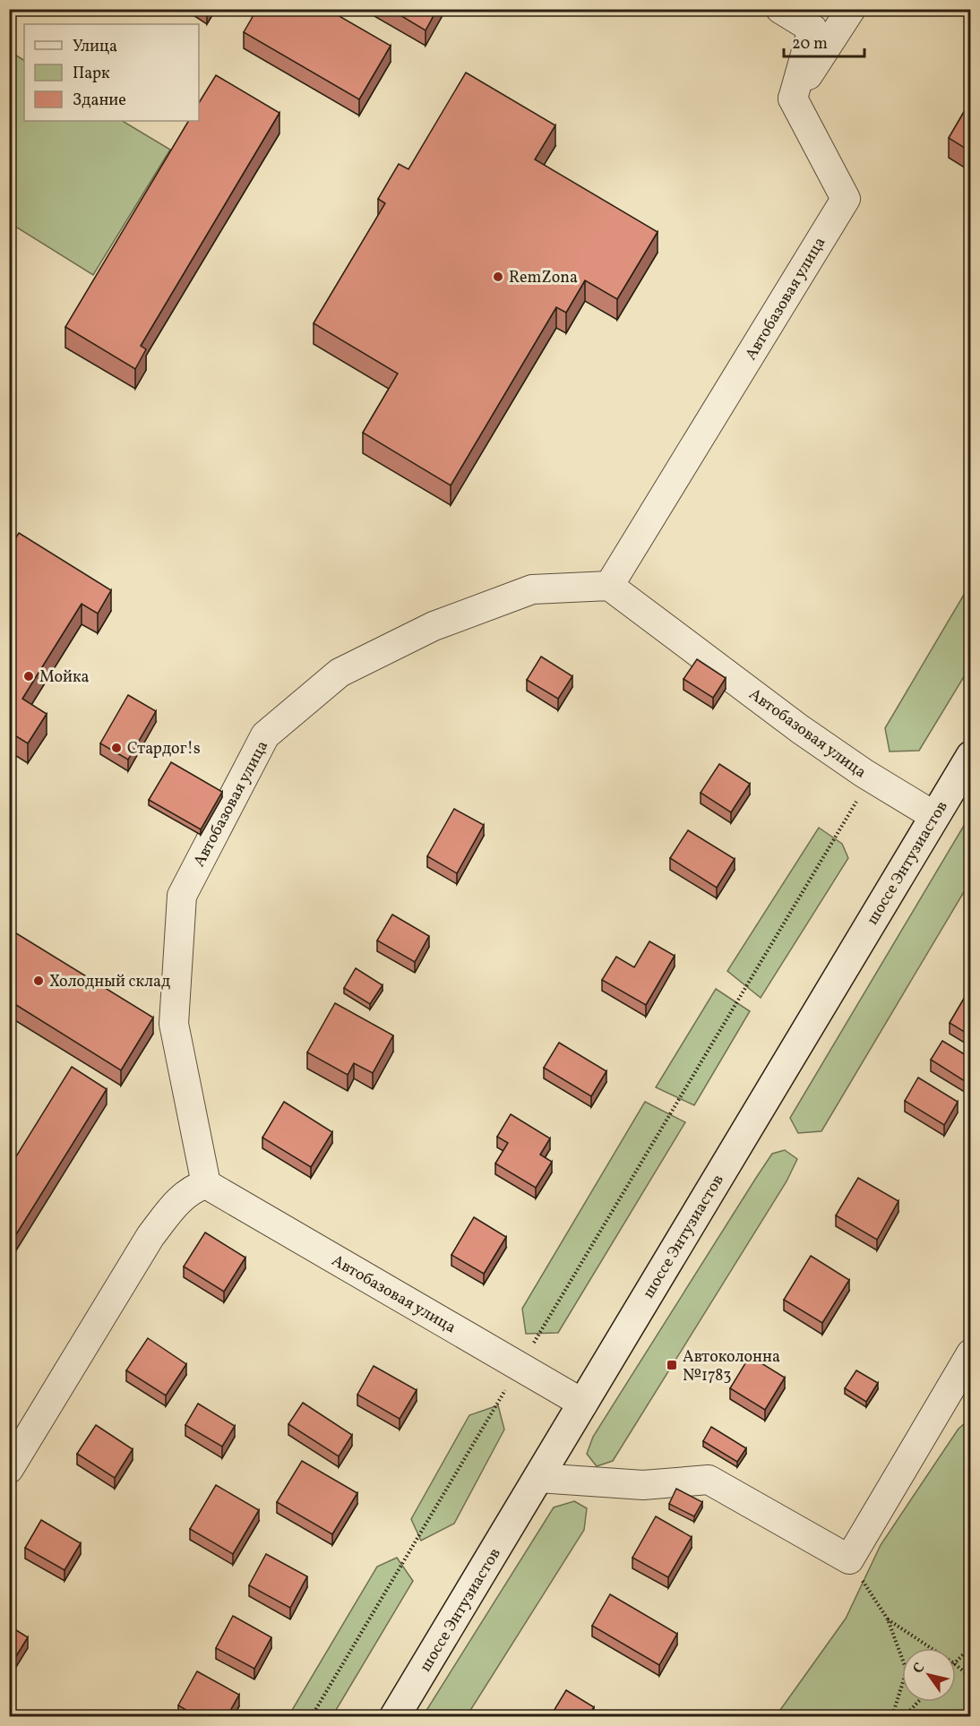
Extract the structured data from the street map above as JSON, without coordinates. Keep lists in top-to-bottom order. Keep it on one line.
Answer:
{"streets":{"main road":["шоссе Энтузиастов"],"street":["Автобазовая улица"]},"crossings":[["Автобазовая улица","шоссе Энтузиастов"]],"places":{"other":["RemZona","Мойка","Стардог!s","Холодный склад"],"transit":["Автоколонна №1783"]},"legend":["Улица","Парк","Здание"],"scale_bar":"20 m","north":"top left"}
